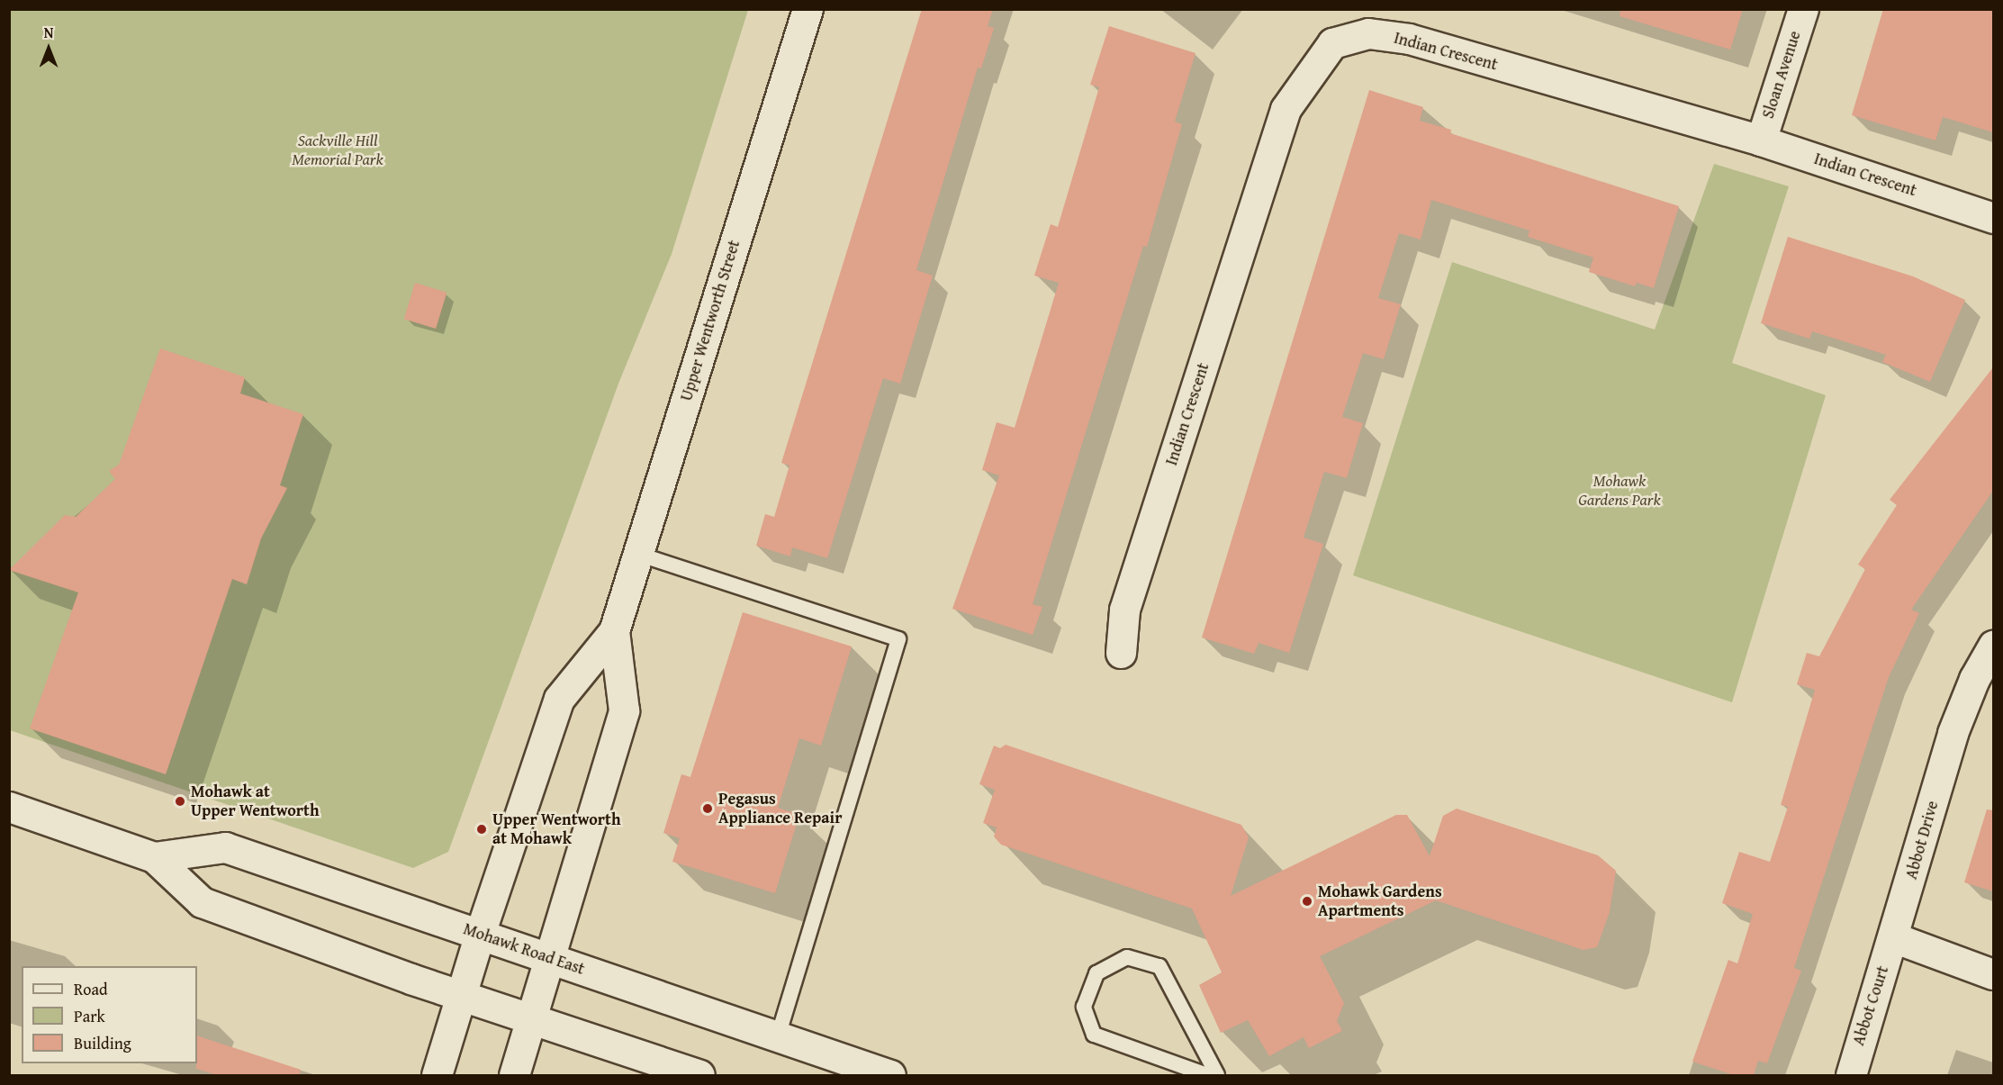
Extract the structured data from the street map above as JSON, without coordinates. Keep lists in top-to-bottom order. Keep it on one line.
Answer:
{"streets":{"main road":["Indian Crescent","Sloan Avenue","Upper Wentworth Street","Abbot Drive","Mohawk Road East","Abbot Court"]},"crossings":[["Indian Crescent","Sloan Avenue"],["Upper Wentworth Street","Mohawk Road East"],["Abbot Drive","Abbot Court"]],"parks":["Sackville Hill Memorial Park","Mohawk Gardens Park"],"places":["Mohawk at Upper Wentworth","Pegasus Appliance Repair","Upper Wentworth at Mohawk","Mohawk Gardens Apartments"],"legend":["Road","Park","Building"],"north":"top"}
